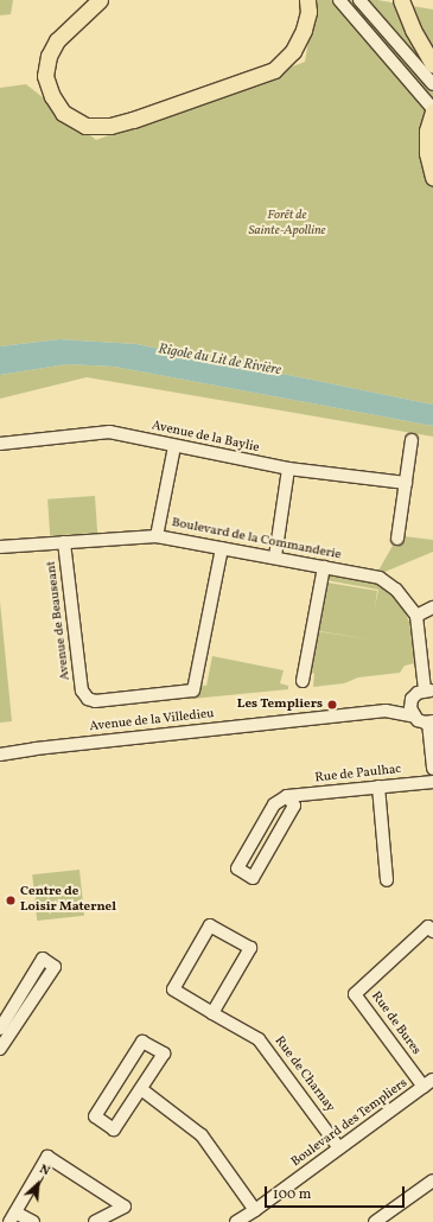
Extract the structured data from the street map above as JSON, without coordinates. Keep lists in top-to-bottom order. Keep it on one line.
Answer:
{"streets":{"street":["Avenue de la Baylie","Boulevard de la Commanderie","Avenue de Beauseant","Avenue de la Villedieu","Rue de Paulhac","Rue de Bures","Rue de Charnay","Boulevard des Templiers"]},"crossings":[["Boulevard de la Commanderie","Avenue de Beauseant"],["Rue de Bures","Boulevard des Templiers"],["Rue de Charnay","Boulevard des Templiers"]],"water":["Rigole du Lit de Rivière"],"parks":["Forêt de Sainte-Apolline"],"places":["Les Templiers","Centre de Loisir Maternel"],"scale_bar":"100 m","north":"top right"}
